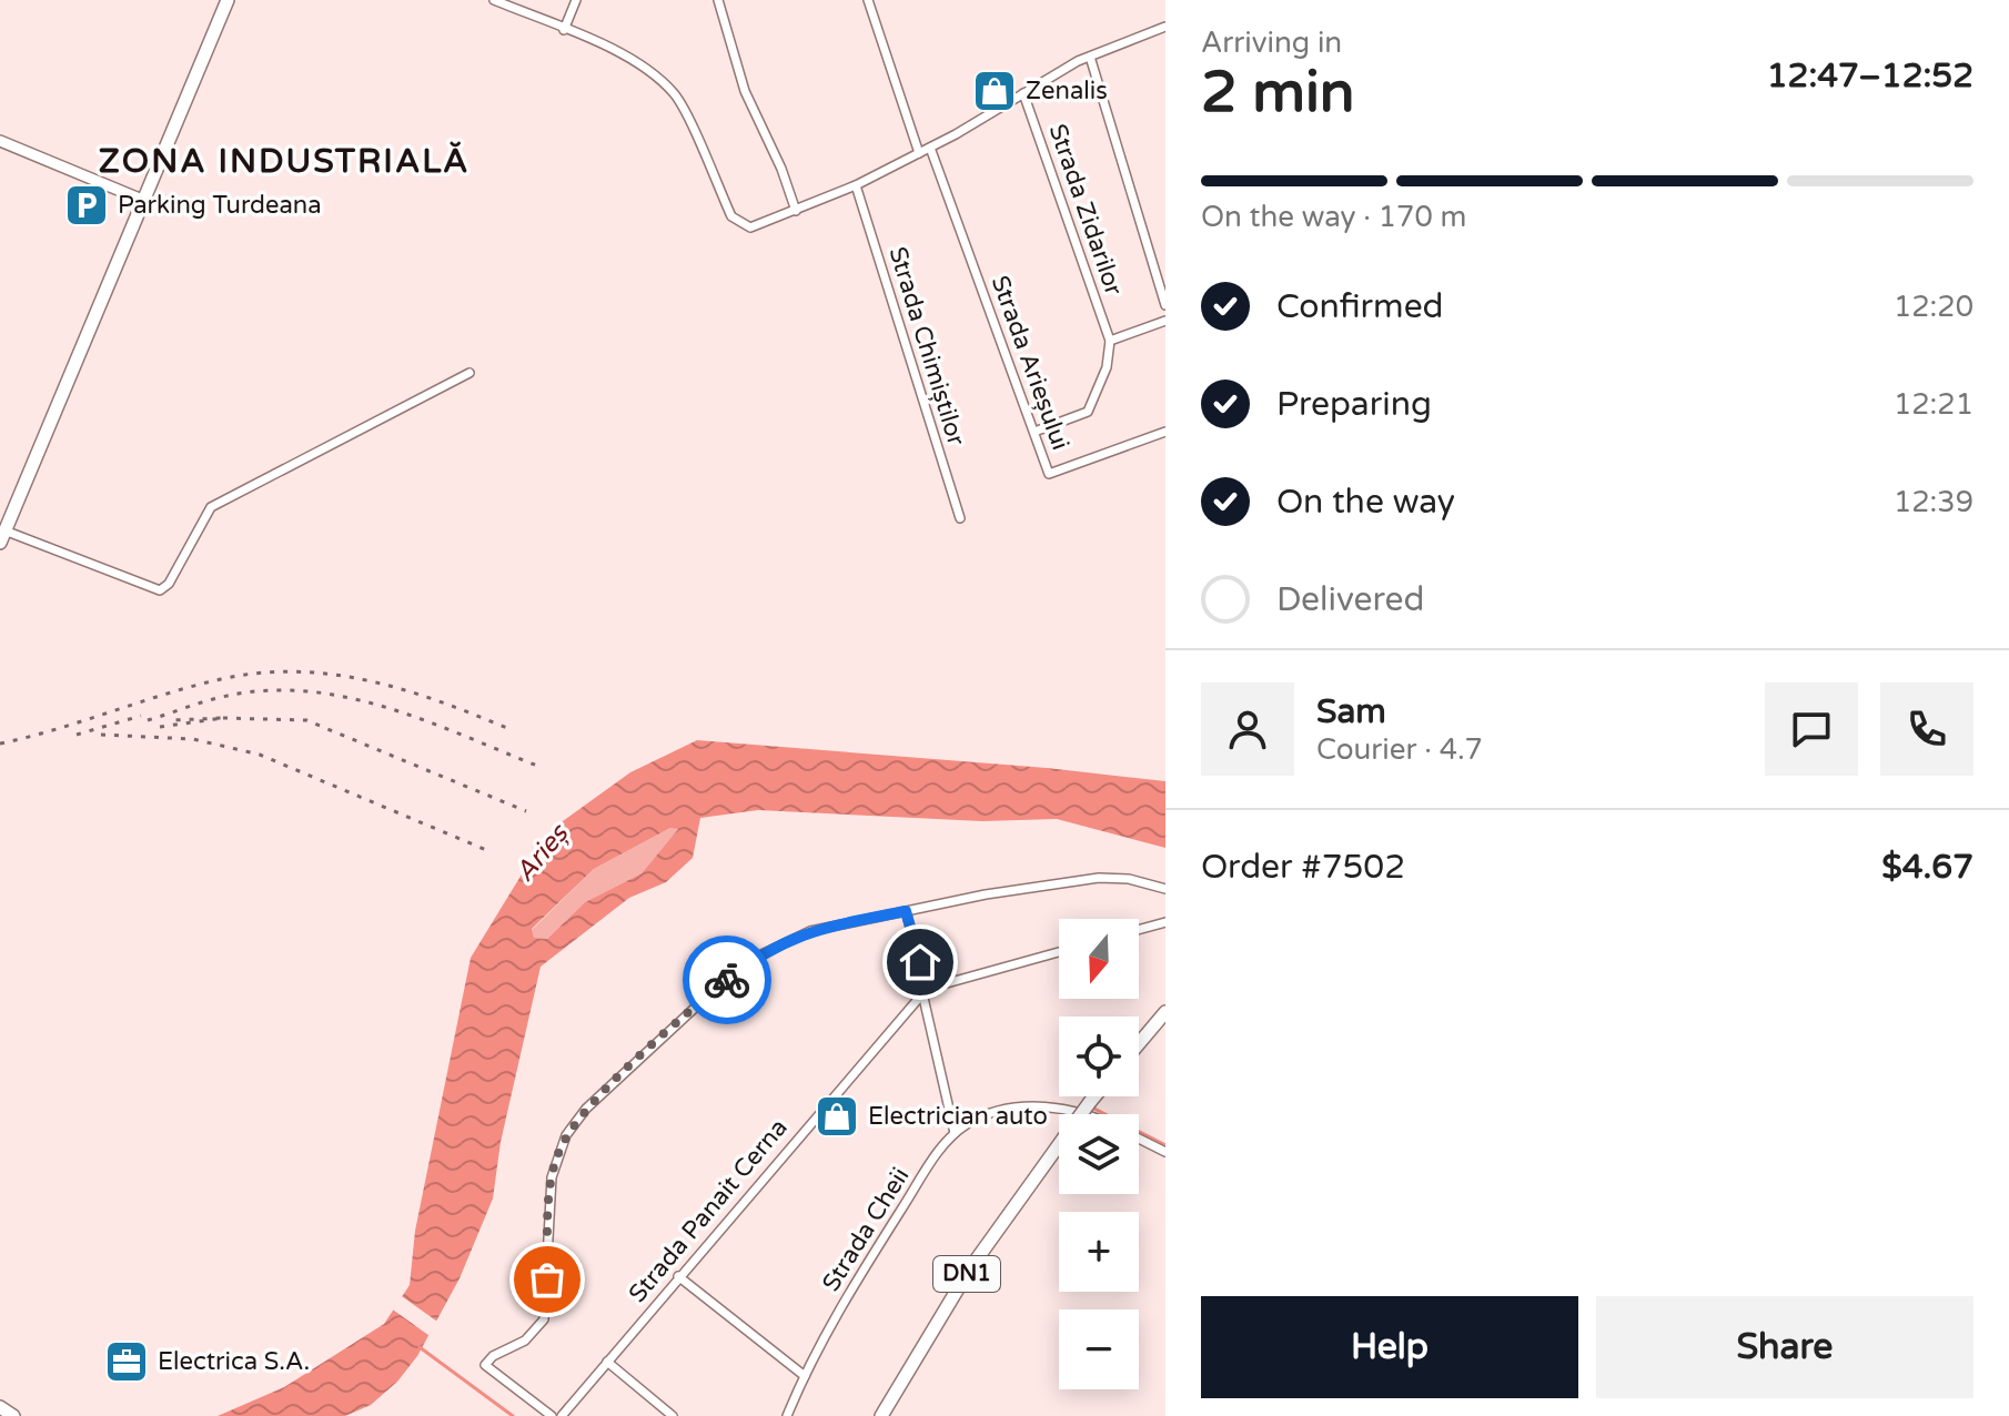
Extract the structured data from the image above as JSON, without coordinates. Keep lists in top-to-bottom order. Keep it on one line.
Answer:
{"streets":{"main road":["DN1"],"street":["Strada Zidarilor","Strada Chimiștilor","Strada Arieșului","Strada Panait Cerna","Strada Cheii"]},"districts":["ZONA INDUSTRIALĂ"],"water":["Arieș"],"places":{"shop":["Zenalis","Electrician auto"],"parking":["Parking Turdeana"],"office":["Electrica S.A."]},"north":"bottom","page":{"heading":["2 min","Arriving in","12:47–12:52"],"panel":["Sam","Courier · 4.7","Order #7502","$4.67"],"bar":"On the way · 170 m","list":[["Confirmed","12:20"],["Preparing","12:21"],["On the way","12:39"],"Delivered"],"map_buttons":["+","−"],"buttons":["Help","Share"]}}
